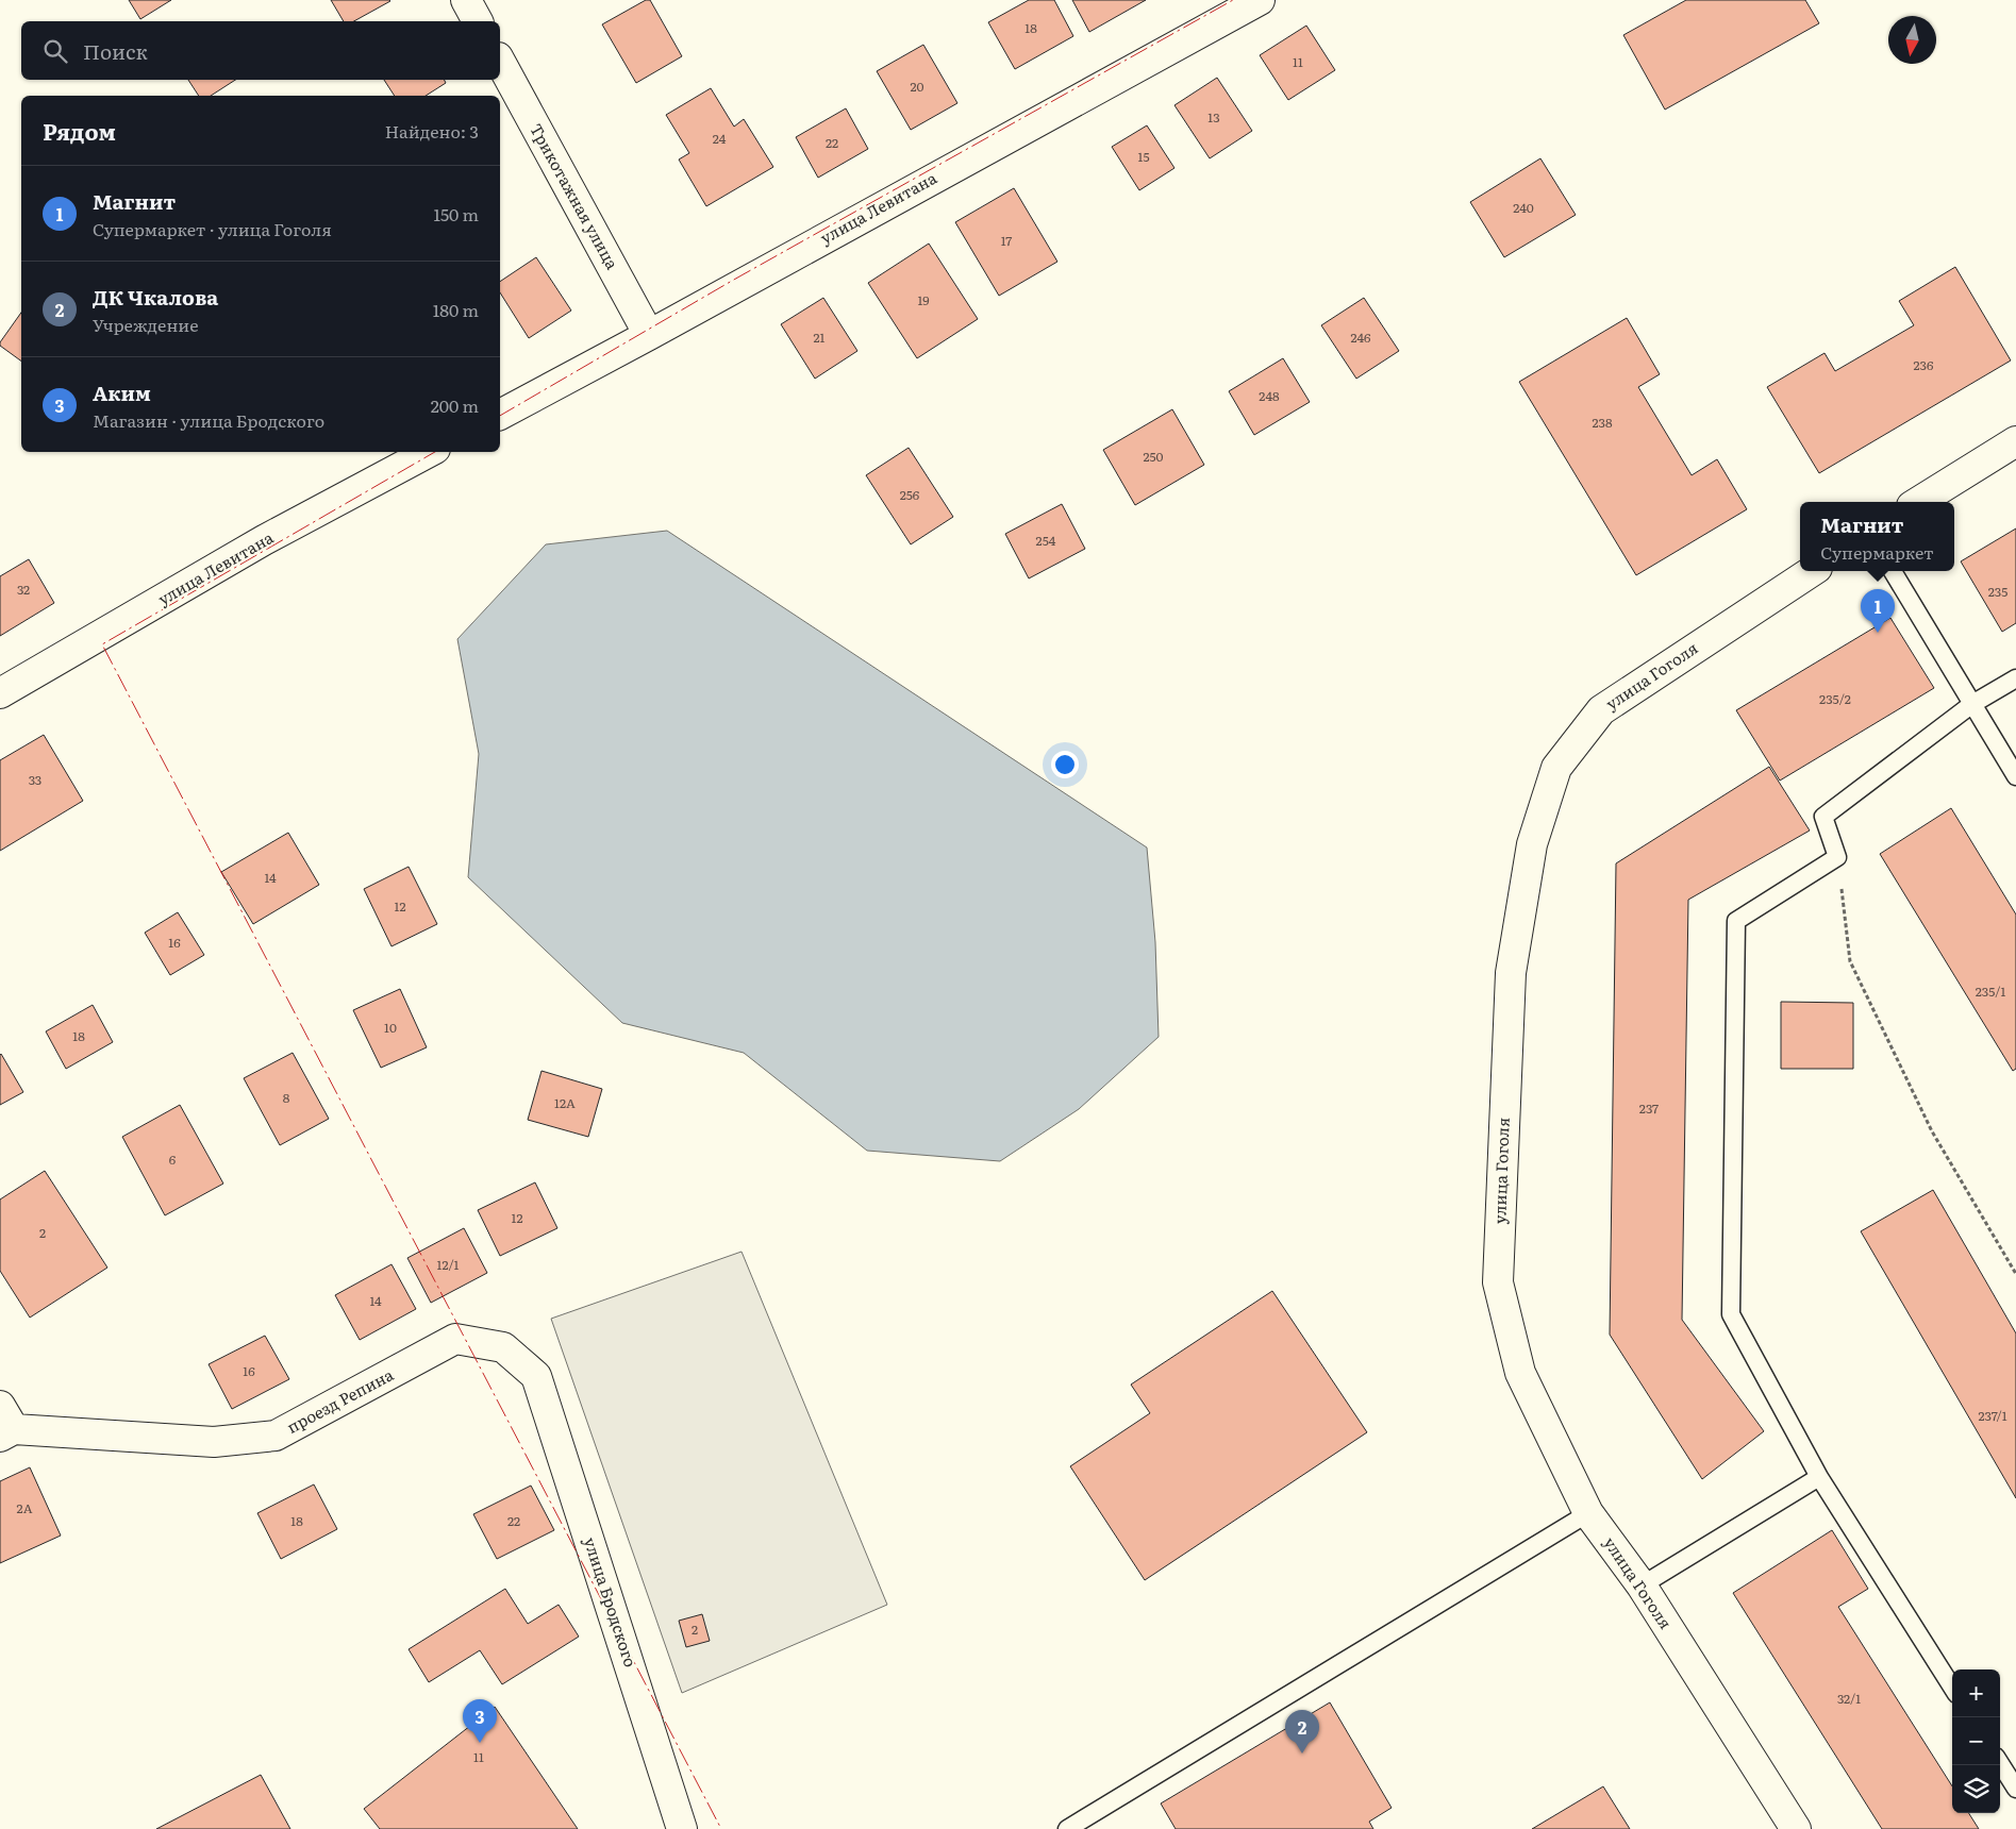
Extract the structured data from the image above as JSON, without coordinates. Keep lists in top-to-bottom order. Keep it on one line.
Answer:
{"streets":{"street":["Трикотажная улица","улица Левитана","улица Гоголя","проезд Репина","улица Бродского"]},"crossings":[["Трикотажная улица","улица Левитана"],["проезд Репина","улица Бродского"]],"house_numbers":["18","11","20","13","24","22","15","240","17","19","21","246","236","248","238","250","256","254","32","235","235/2","33","14","12","16","235/1","10","18","8","12А","237","6","12","2","12/1","14","16","237/1","2А","18","22","2","32/1","11"],"north":"bottom","page":{"search":"Поиск","heading":["Рядом","Найдено: 3"],"list":[{"mark":"1","name":"Магнит","note":"Супермаркет · улица Гоголя","value":"150 m"},{"mark":"2","name":"ДК Чкалова","note":"Учреждение","value":"180 m"},{"mark":"3","name":"Аким","note":"Магазин · улица Бродского","value":"200 m"}],"popup":["Магнит","Супермаркет"],"pins":["1","3","2"],"map_buttons":["+","−"]}}
